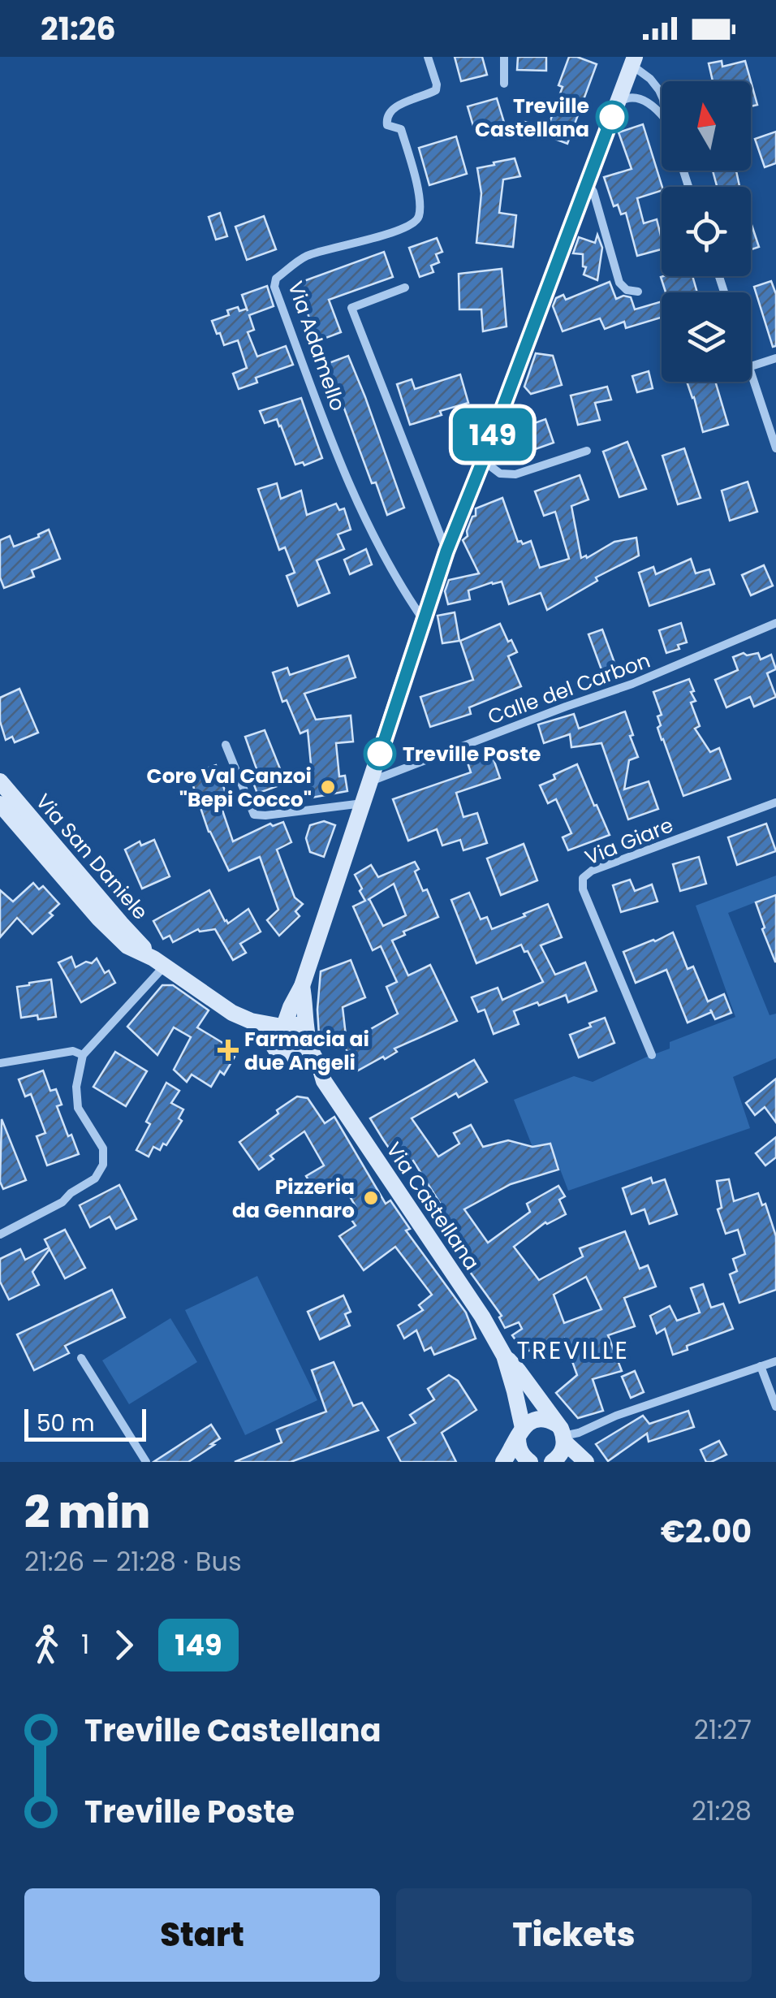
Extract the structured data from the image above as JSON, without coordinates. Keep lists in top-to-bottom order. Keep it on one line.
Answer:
{"streets":{"street":["Via Adamello","Calle del Carbon","Via Giare","Via San Daniele","Via Castellana"]},"crossings":[["Via Adamello","Via Castellana"],["Calle del Carbon","Via Castellana"],["Via San Daniele","Via Castellana"]],"districts":["TREVILLE"],"places":{"other":["Treville Castellana","Treville Poste","Coro Val Canzoi \"Bepi Cocco\"","Pizzeria da Gennaro"],"health":["Farmacia ai due Angeli"]},"lines":["bus line 149"],"scale_bar":"50 m","north":"top","page":{"status":"21:26","on_map":"149","scale":"50 m","heading":["2 min","21:26 – 21:28 · Bus","€2.00"],"legs":["1","149"],"list":[{"name":"Treville Castellana","value":"21:27"},{"name":"Treville Poste","value":"21:28"}],"buttons":["Start","Tickets"]}}
